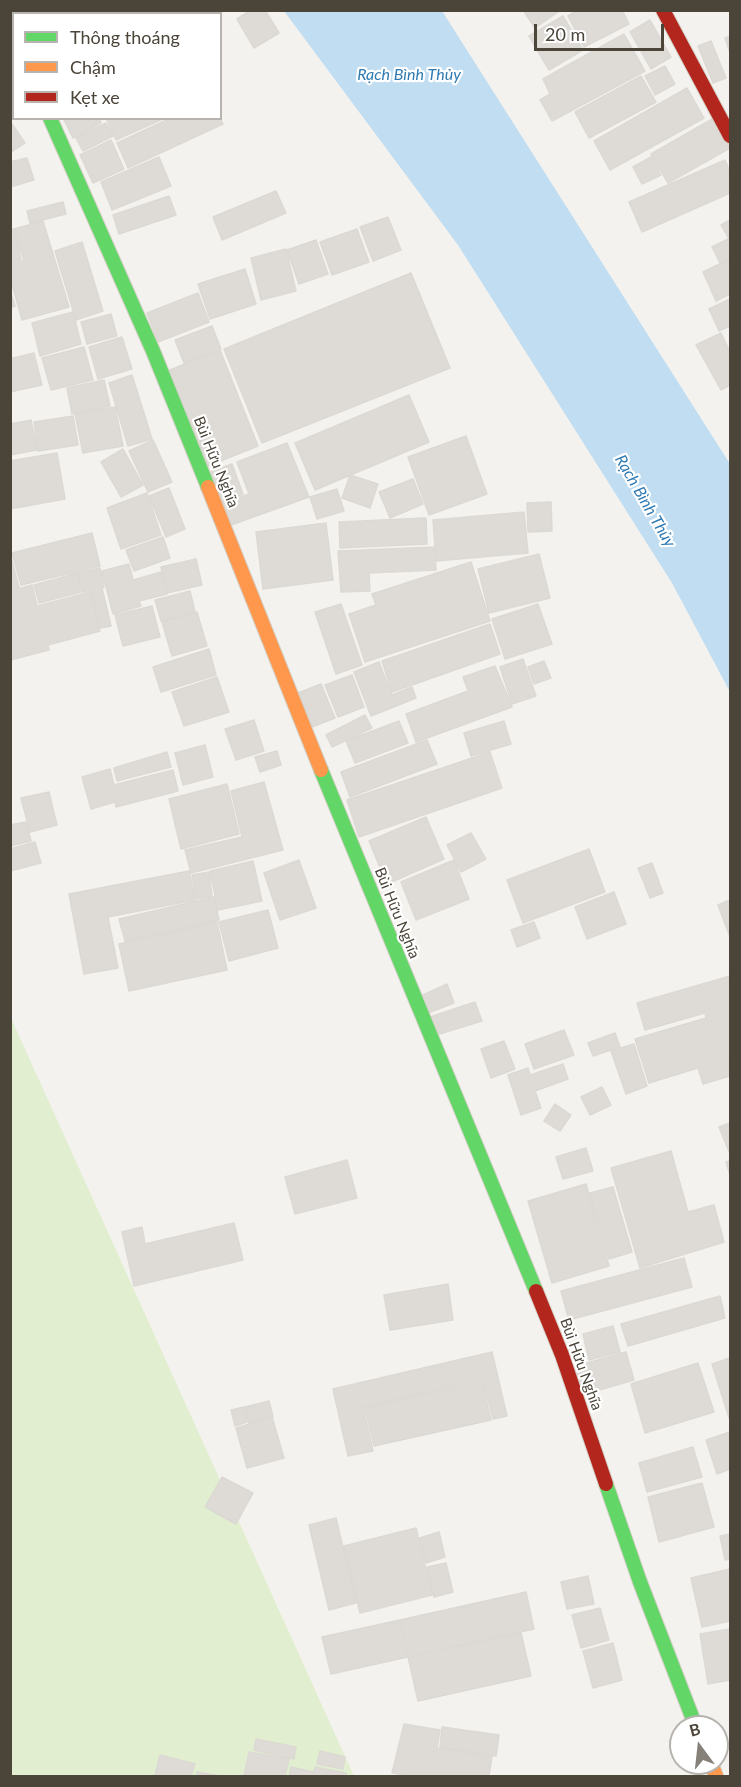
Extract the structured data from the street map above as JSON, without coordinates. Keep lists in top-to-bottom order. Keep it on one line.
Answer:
{"streets":{"main road":["Bùi Hữu Nghĩa"]},"water":["Rạch Bình Thủy"],"legend":["Thông thoáng","Chậm","Kẹt xe"],"scale_bar":"20 m","north":"top"}
